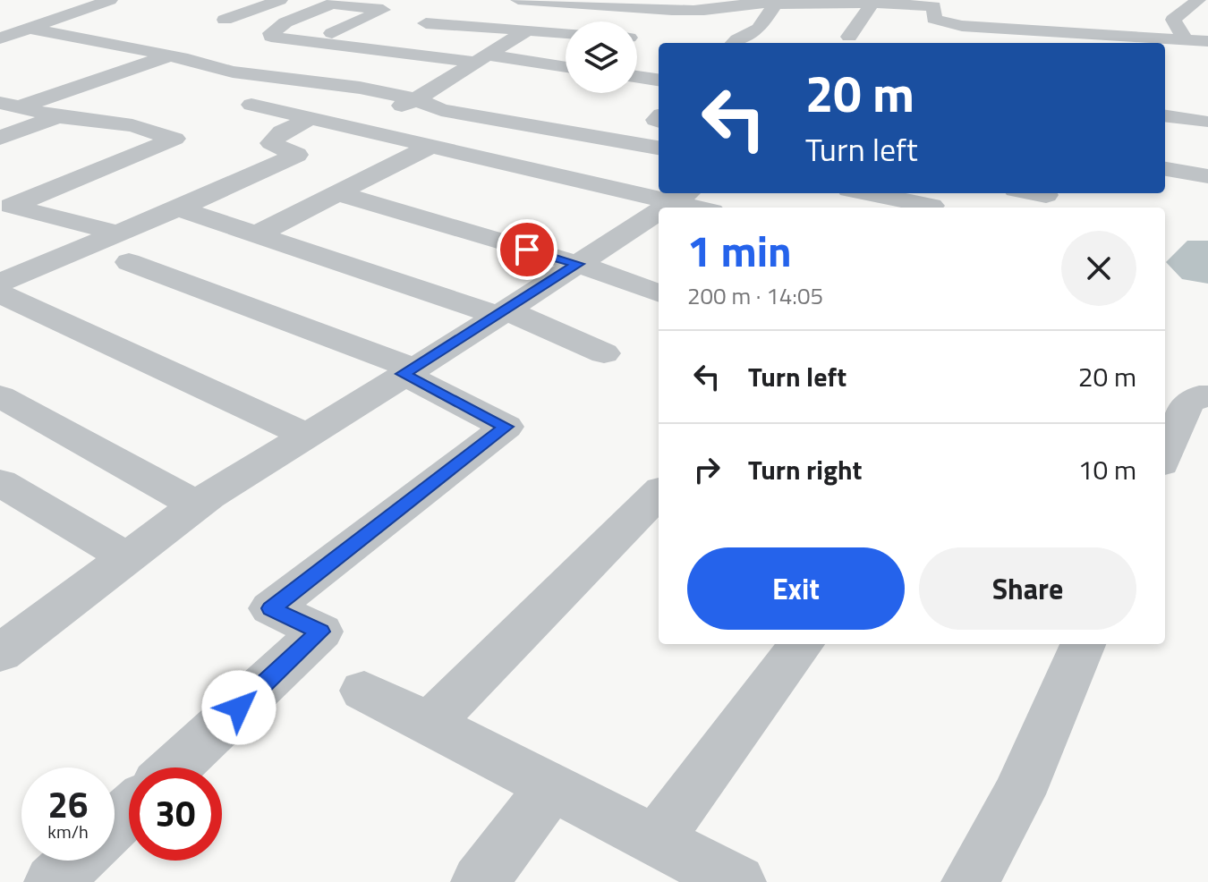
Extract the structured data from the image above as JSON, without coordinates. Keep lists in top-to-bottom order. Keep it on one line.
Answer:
{"page":{"turn":["20 m","Turn left"],"heading":["1 min","200 m · 14:05"],"list":[{"name":"Turn left","value":"20 m"},{"name":"Turn right","value":"10 m"}],"buttons":["Exit","Share"],"speed":"26 km/h","limit":"30"}}
